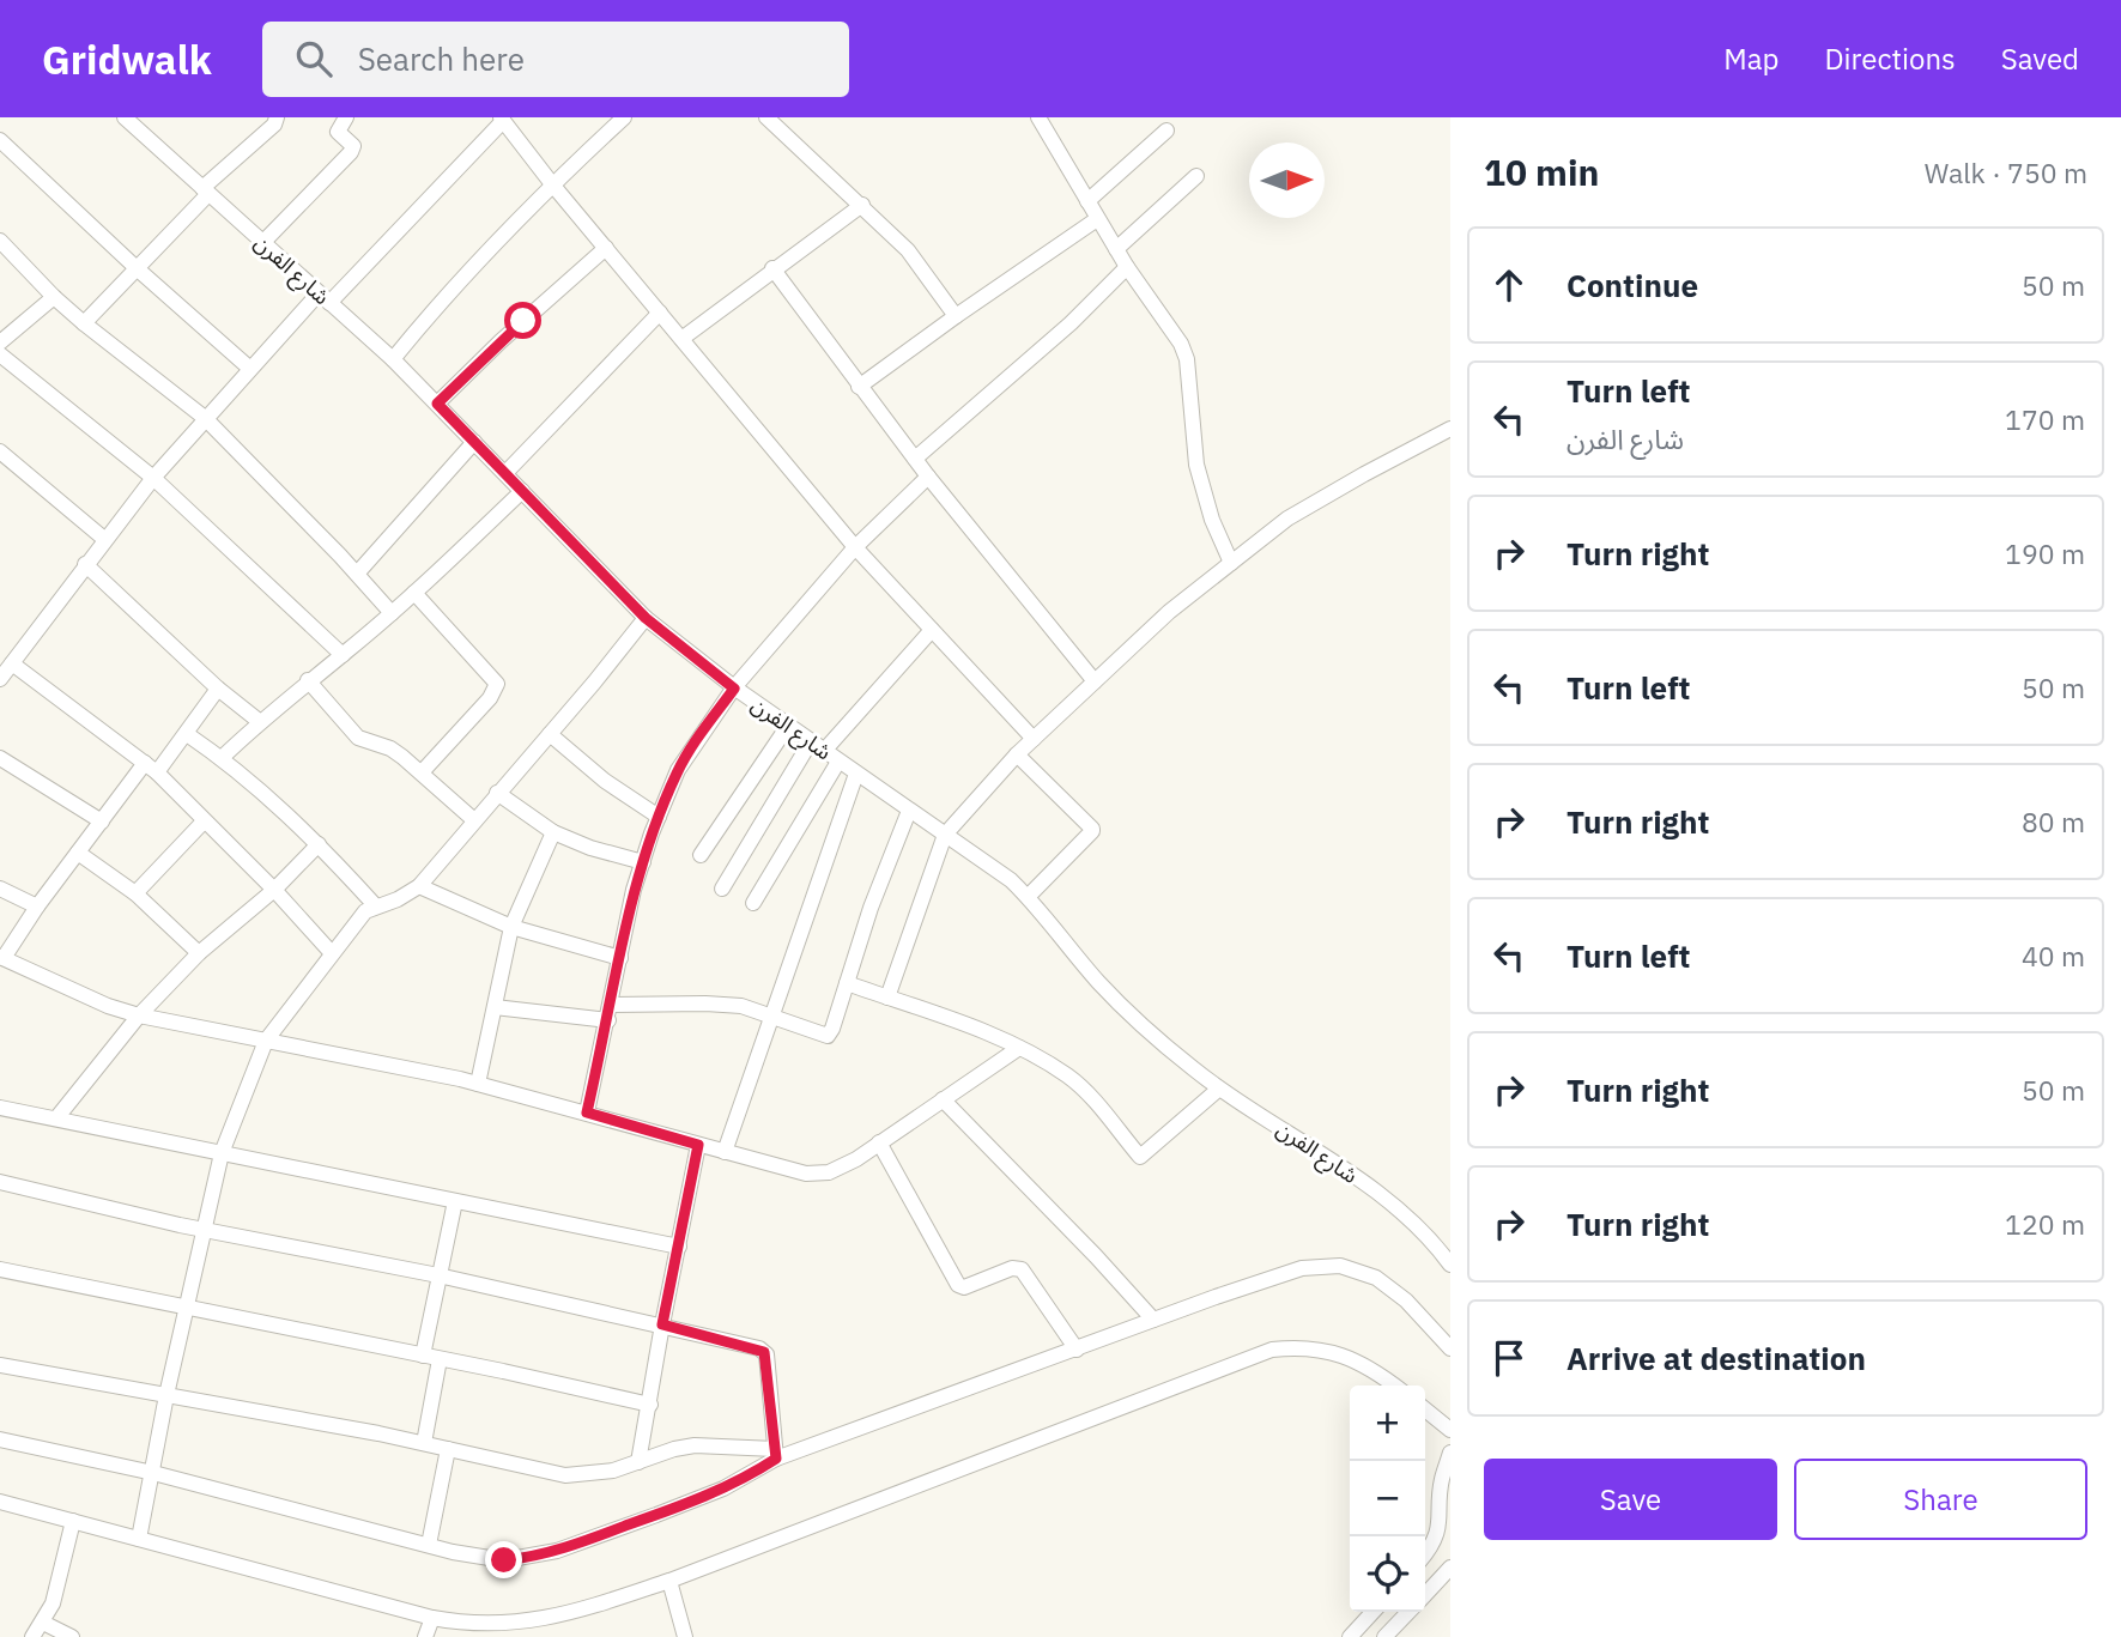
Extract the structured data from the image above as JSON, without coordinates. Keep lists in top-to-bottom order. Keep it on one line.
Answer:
{"streets":{"street":["شارع الفرن"]},"north":"right","page":{"header":"Gridwalk","search":"Search here","nav":["Map","Directions","Saved"],"heading":["10 min","Walk · 750 m"],"list":[["Continue","50 m"],["Turn left","شارع الفرن","170 m"],["Turn right","190 m"],["Turn left","50 m"],["Turn right","80 m"],["Turn left","40 m"],["Turn right","50 m"],["Turn right","120 m"],"Arrive at destination"],"map_buttons":["+","−"],"buttons":["Save","Share"]}}
